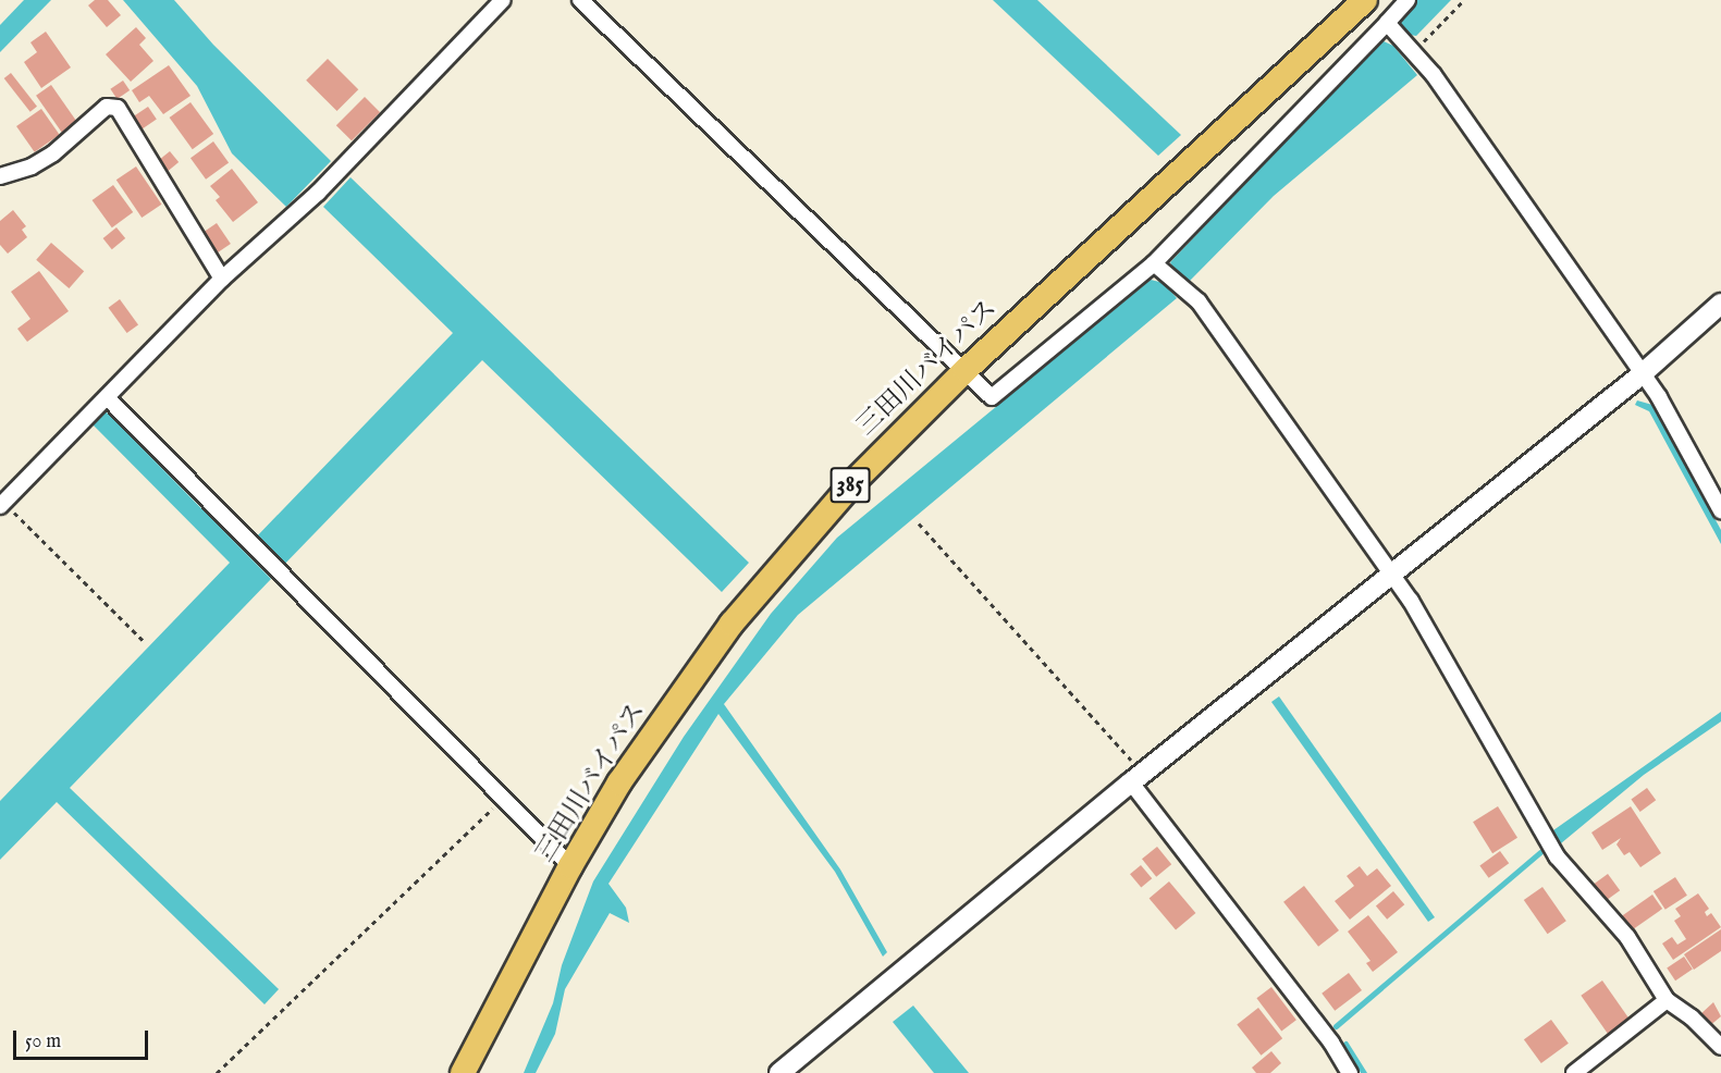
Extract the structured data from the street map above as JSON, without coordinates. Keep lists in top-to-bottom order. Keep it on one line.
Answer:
{"streets":{"highway":["三田川バイパス","385"]},"scale_bar":"50 m"}
